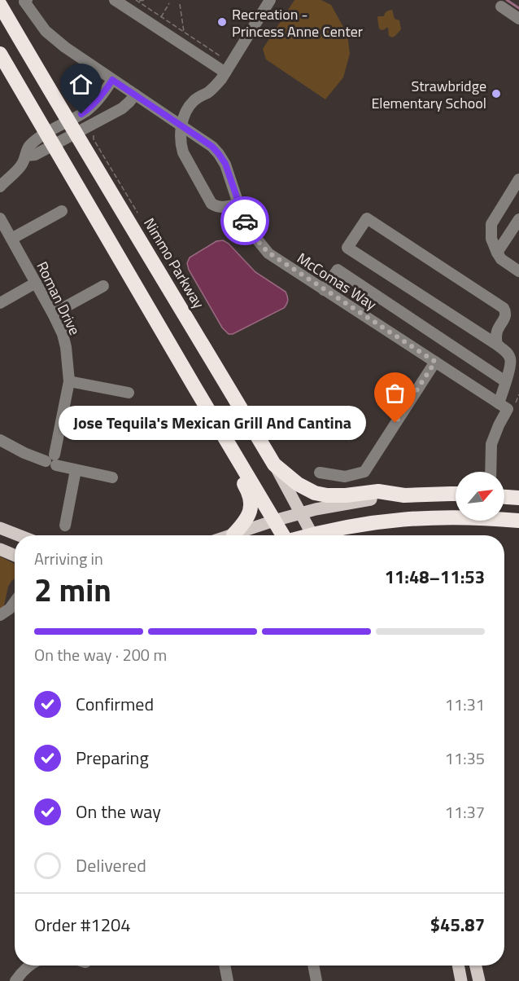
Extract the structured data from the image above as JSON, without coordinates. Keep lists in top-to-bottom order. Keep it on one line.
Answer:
{"streets":{"highway":["Nimmo Parkway"],"street":["McComas Way","Roman Drive"]},"places":["Recreation - Princess Anne Center","Strawbridge Elementary School","Jose Tequila's Mexican Grill And Cantina"],"north":"top right","page":{"bubble":"Jose Tequila's Mexican Grill And Cantina","heading":["2 min","Arriving in","11:48–11:53"],"panel":["Order #1204","$45.87"],"bar":"On the way · 200 m","list":[["Confirmed","11:31"],["Preparing","11:35"],["On the way","11:37"],"Delivered"]}}
